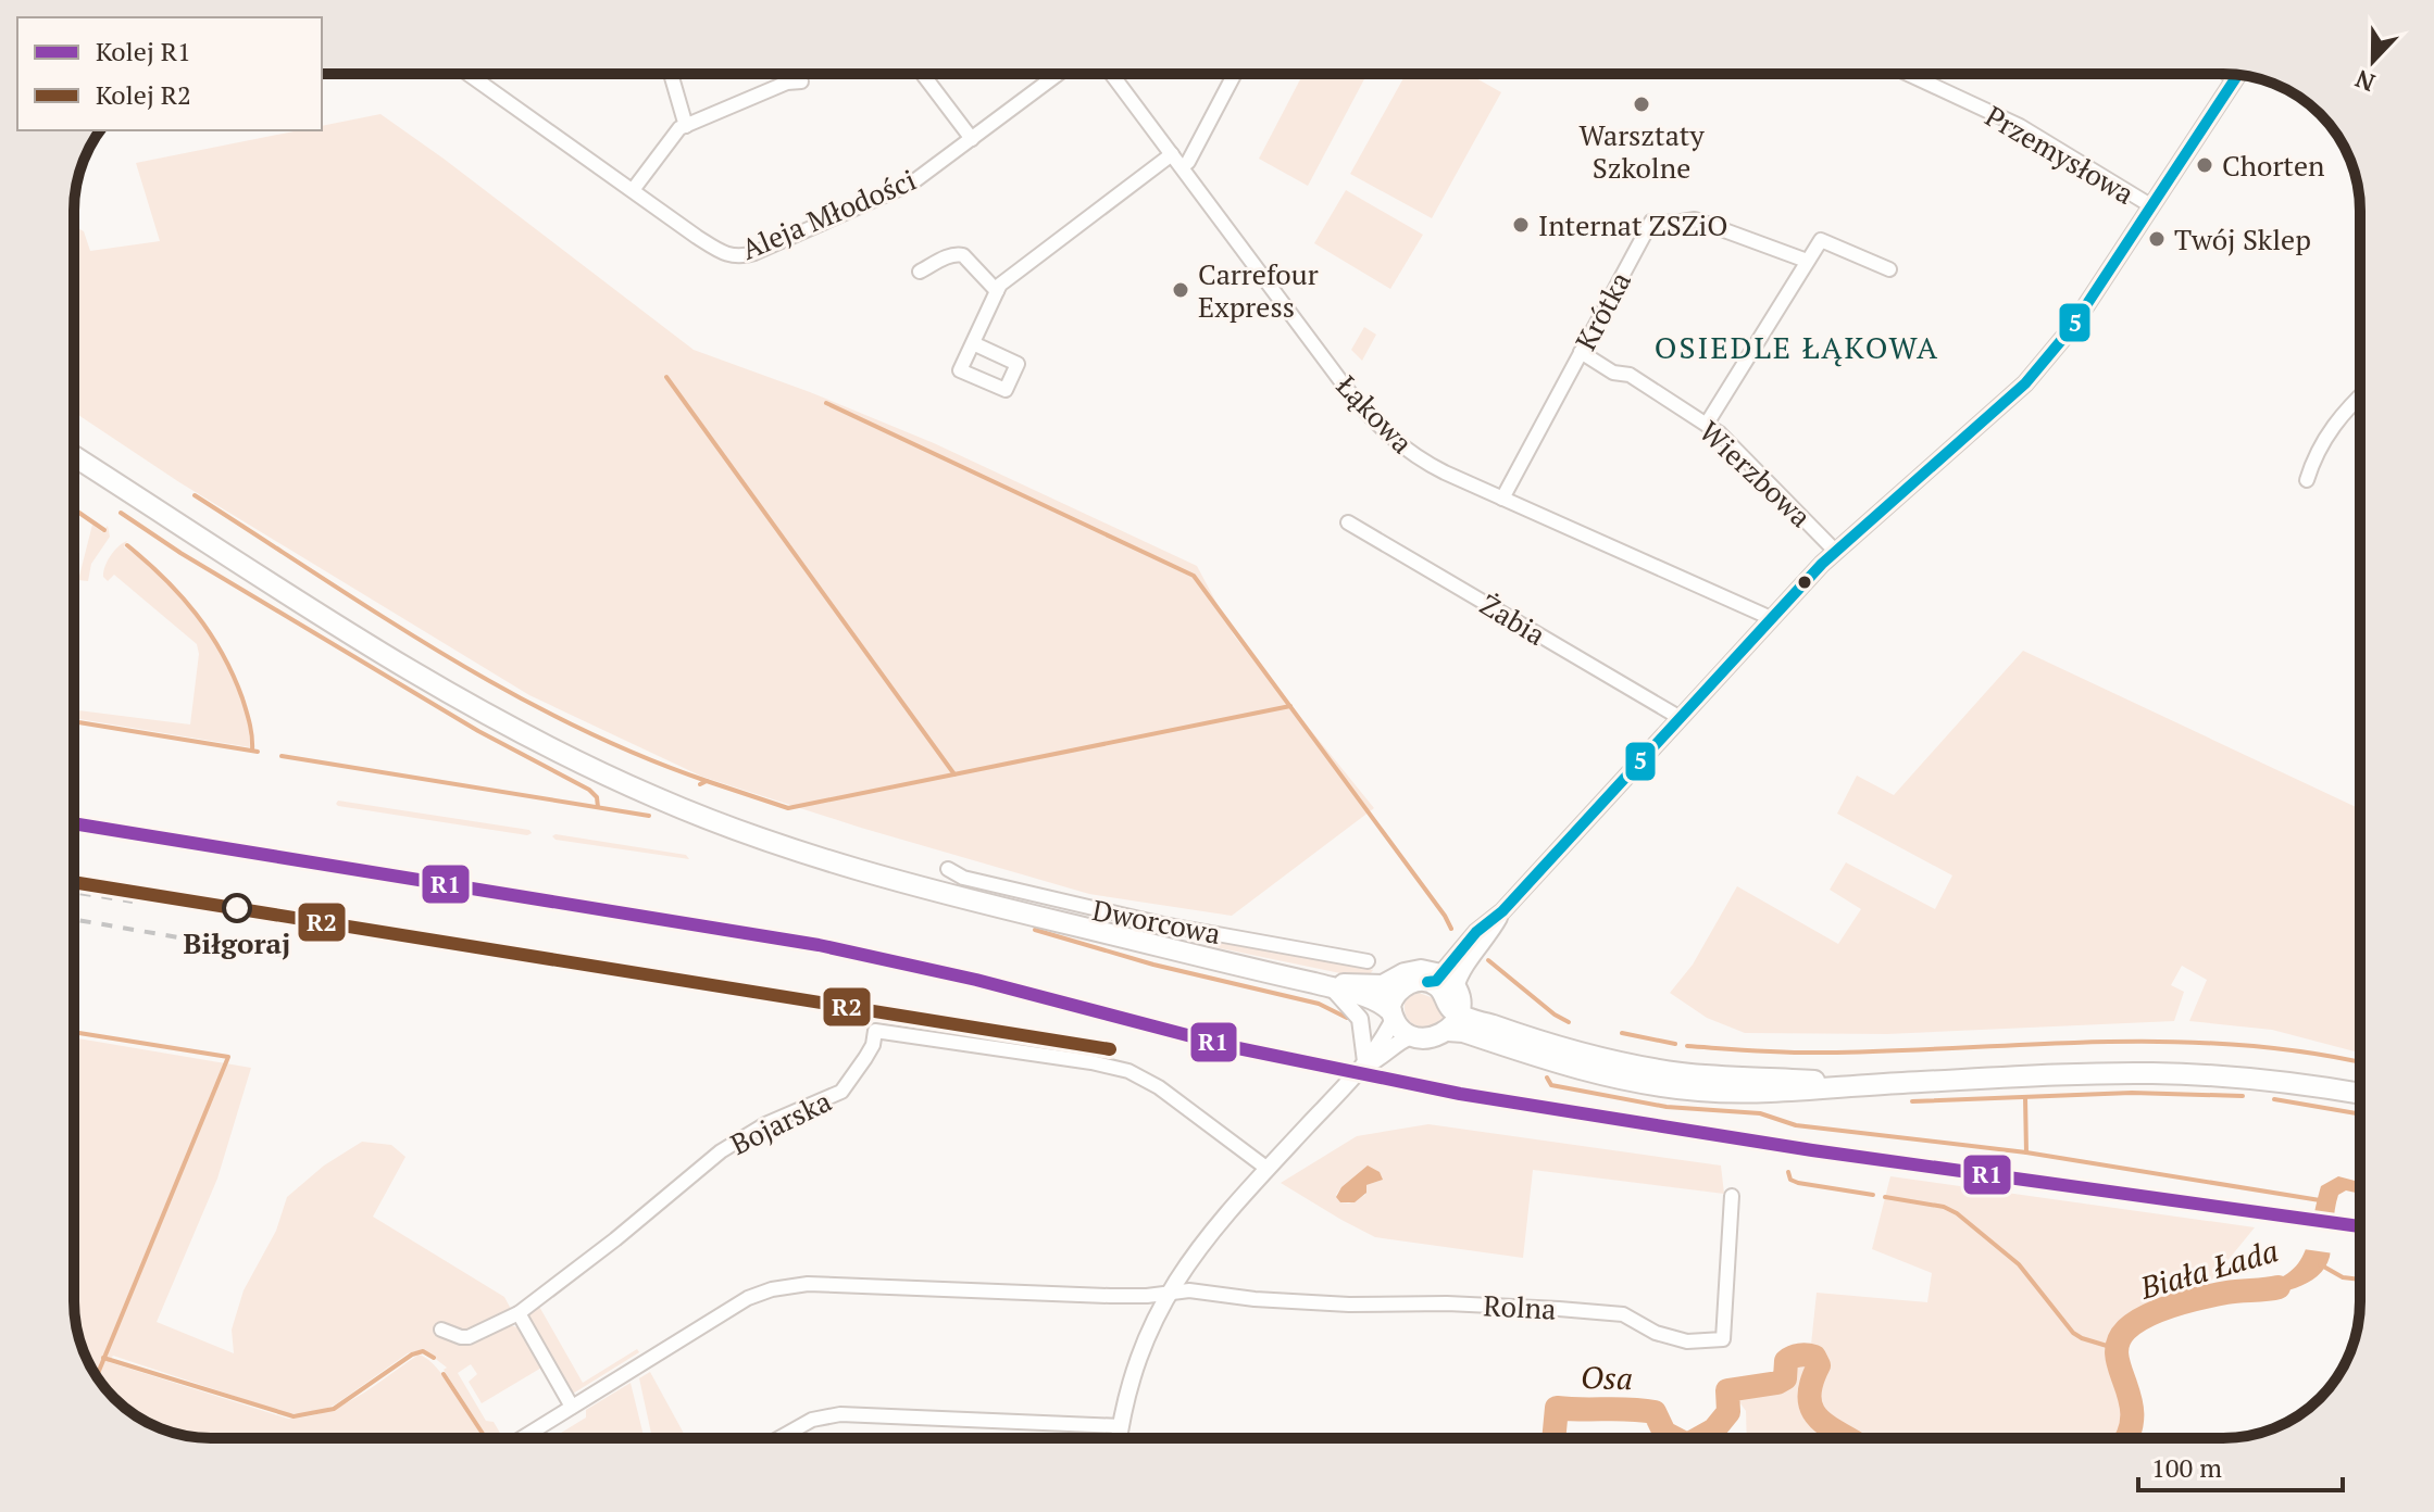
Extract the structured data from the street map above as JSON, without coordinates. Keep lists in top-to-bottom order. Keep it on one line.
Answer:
{"streets":{"street":["Przemysłowa","Aleja Młodości","Krótka","Łąkowa","Wierzbowa","Żabia","Dworcowa","Bojarska","Rolna"]},"crossings":[["Krótka","Łąkowa"],["Krótka","Wierzbowa"]],"districts":["OSIEDLE ŁĄKOWA"],"water":["Biała Łada","Osa"],"places":["Warsztaty Szkolne","Chorten","Internat ZSZiO","Twój Sklep","Carrefour Express","Biłgoraj"],"lines":["transit line 5","rail line R1","rail line R2"],"legend":["Kolej R1","Kolej R2"],"scale_bar":"100 m","north":"bottom"}
